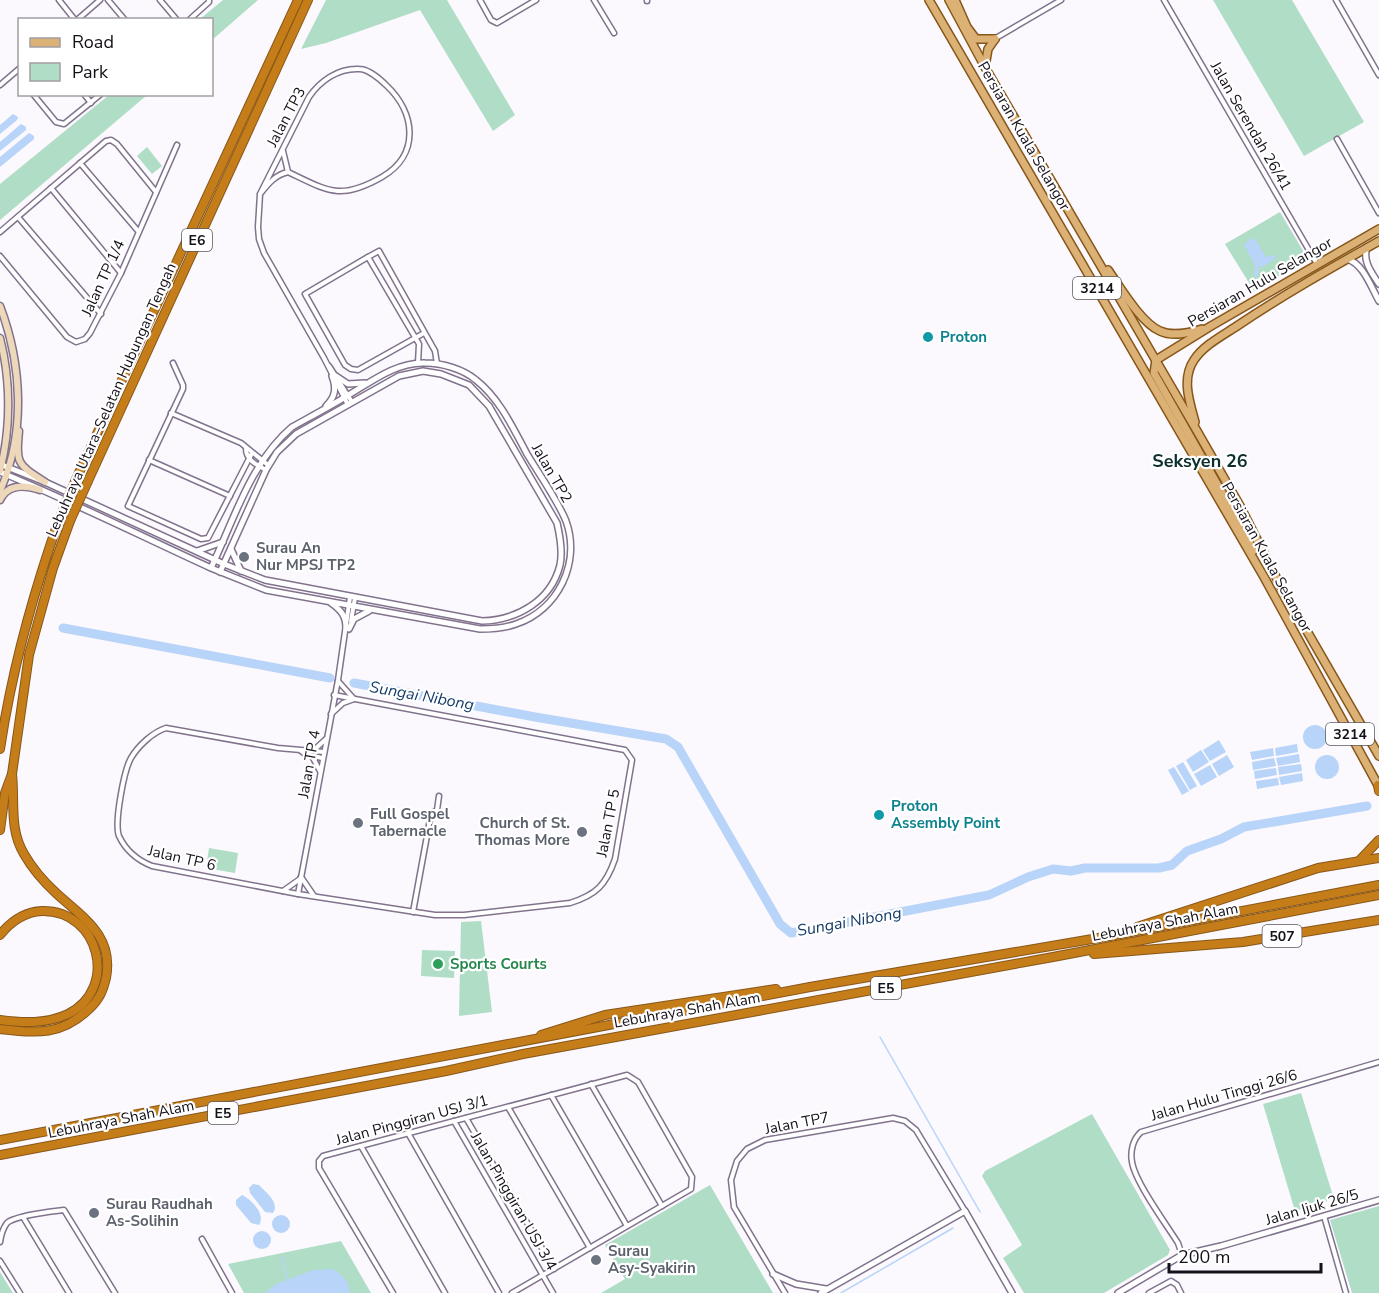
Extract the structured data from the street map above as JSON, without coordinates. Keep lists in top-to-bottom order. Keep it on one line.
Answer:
{"streets":{"highway":["E6","Lebuhraya Utara–Selatan Hubungan Tengah","Lebuhraya Shah Alam","507","E5"],"main road":["Persiaran Kuala Selangor","Persiaran Hulu Selangor","3214"],"street":["Jalan TP3","Jalan Serendah 26/41","Jalan TP 1/4","Jalan TP2","Jalan TP 4","Jalan TP 5","Jalan TP 6","Jalan Hulu Tinggi 26/6","Jalan Pinggiran USJ 3/1","Jalan TP7","Jalan Pinggiran USJ 3/4","Jalan Ijuk 26/5"]},"crossings":[["Jalan TP3","Jalan TP2"],["Jalan Serendah 26/41","Persiaran Hulu Selangor"],["Persiaran Kuala Selangor","Persiaran Hulu Selangor"],["Jalan TP2","Jalan TP 4"],["Jalan TP 4","Jalan TP 5"],["Jalan TP 4","Jalan TP 6"],["Jalan TP 5","Jalan TP 6"],["Lebuhraya Shah Alam","507"],["Jalan Hulu Tinggi 26/6","Jalan Ijuk 26/5"],["Jalan Pinggiran USJ 3/1","Jalan Pinggiran USJ 3/4"]],"districts":["Seksyen 26"],"water":["Sungai Nibong"],"places":["Proton","Surau An Nur MPSJ TP2","Proton Assembly Point","Full Gospel Tabernacle","Church of St. Thomas More","Sports Courts","Surau Raudhah As-Solihin","Surau Asy-Syakirin"],"legend":["Road","Park"],"scale_bar":"200 m"}
